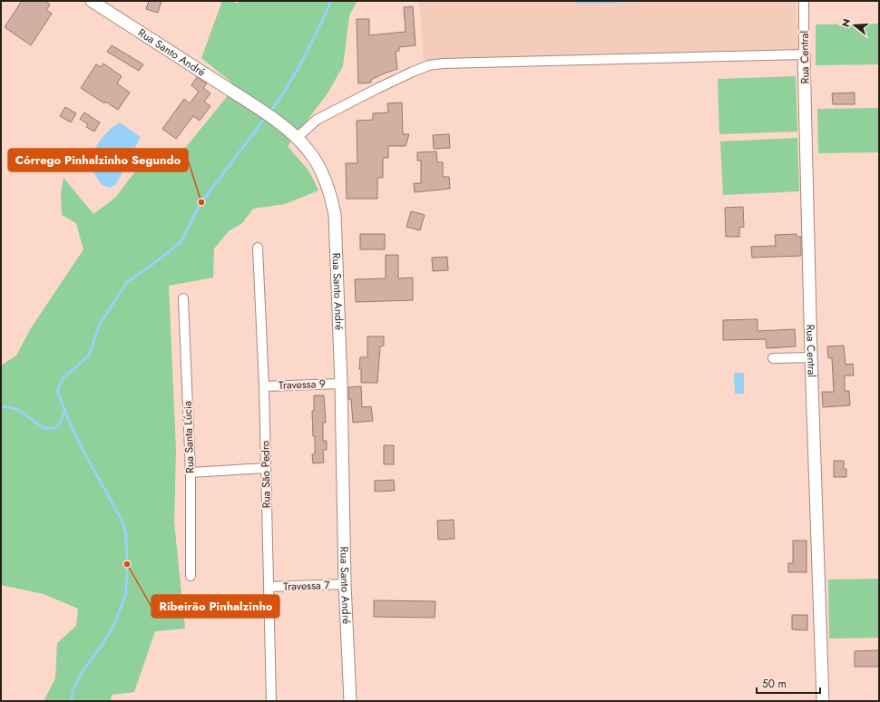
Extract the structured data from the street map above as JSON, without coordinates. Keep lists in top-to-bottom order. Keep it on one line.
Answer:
{"streets":{"street":["Rua Santo André","Rua Central","Travessa 9","Rua Santa Lúcia","Rua São Pedro","Travessa 7"]},"crossings":[["Rua Santo André","Travessa 9"],["Rua Santo André","Travessa 7"],["Travessa 9","Rua São Pedro"],["Rua São Pedro","Travessa 7"]],"places":["Córrego Pinhalzinho Segundo","Ribeirão Pinhalzinho"],"scale_bar":"50 m","north":"left"}
